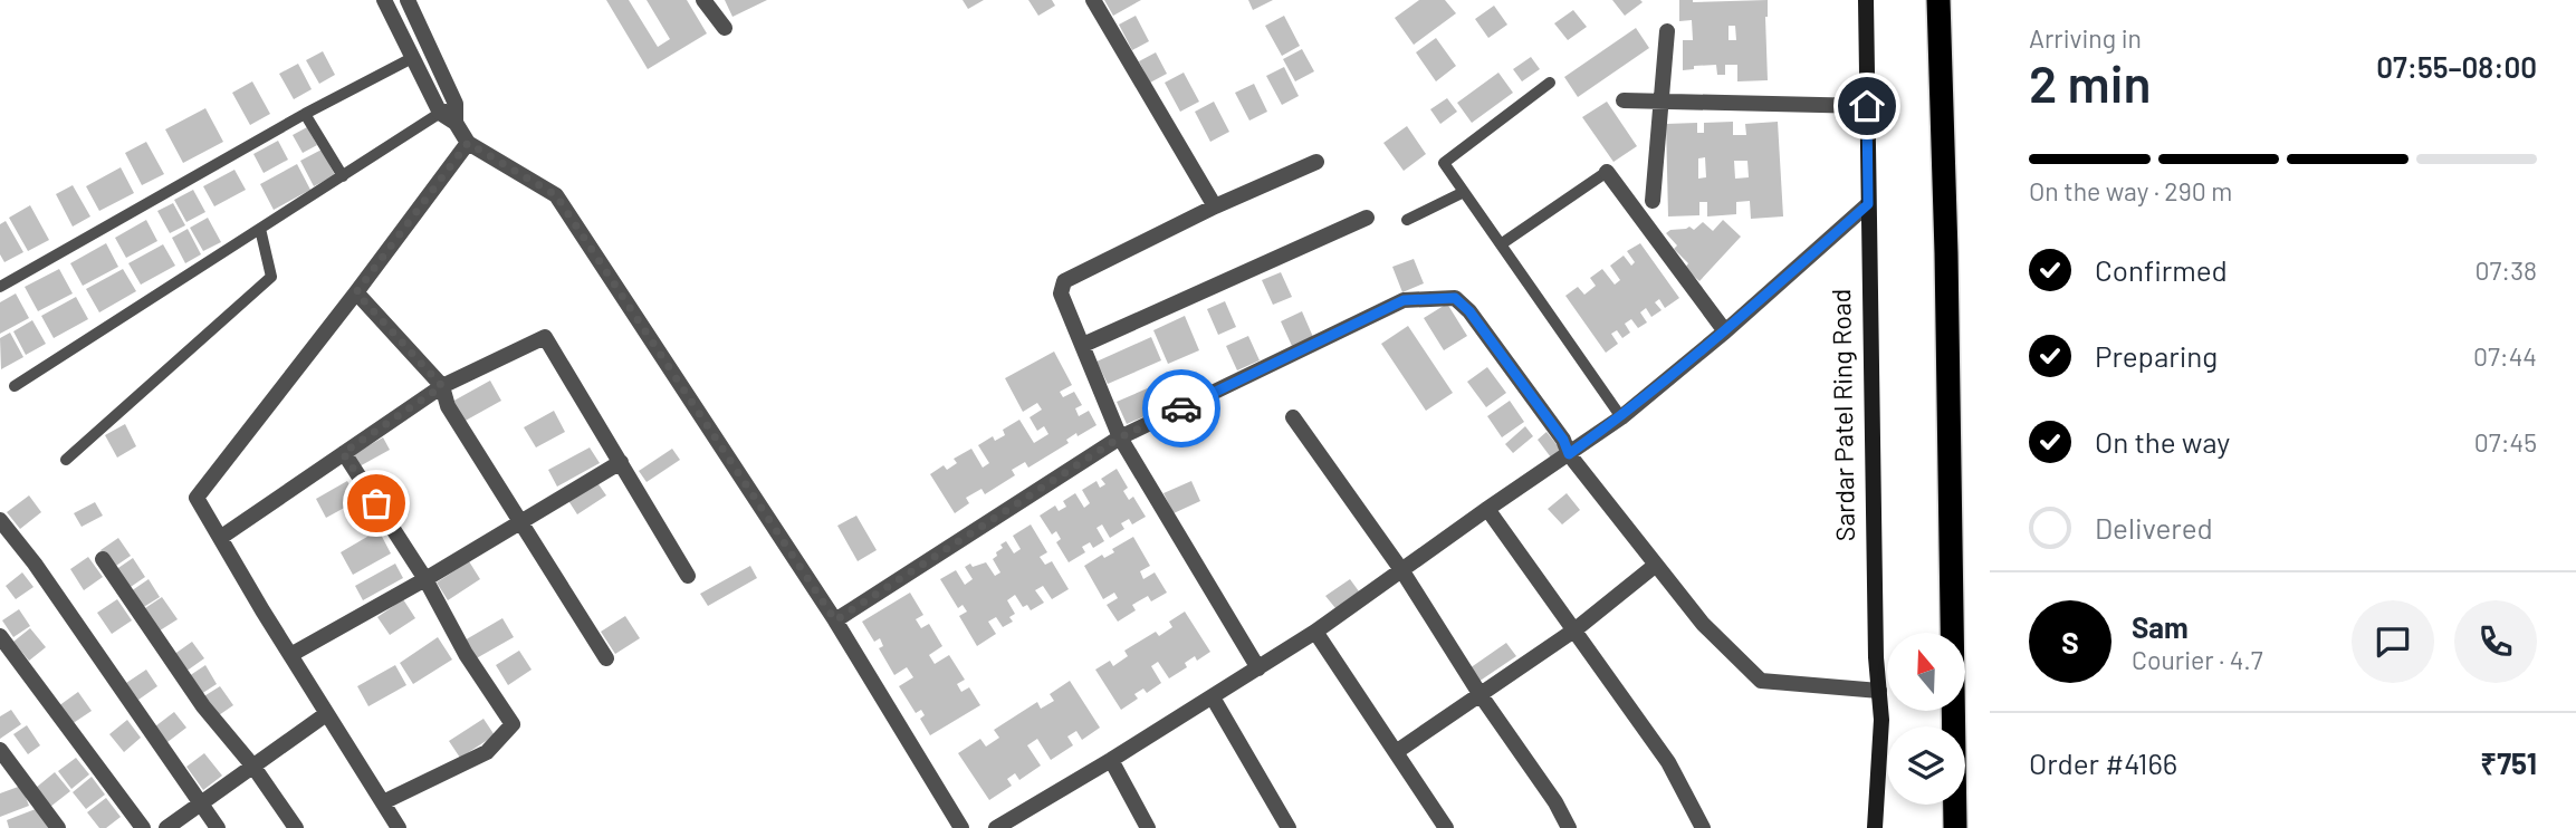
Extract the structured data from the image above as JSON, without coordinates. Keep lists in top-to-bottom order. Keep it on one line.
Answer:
{"streets":{"street":["Sardar Patel Ring Road"]},"north":"top","page":{"heading":["2 min","Arriving in","07:55–08:00"],"panel":["Sam","Courier · 4.7","Order #4166","₹751"],"bar":"On the way · 290 m","list":[["Confirmed","07:38"],["Preparing","07:44"],["On the way","07:45"],"Delivered"],"round":"S"}}
